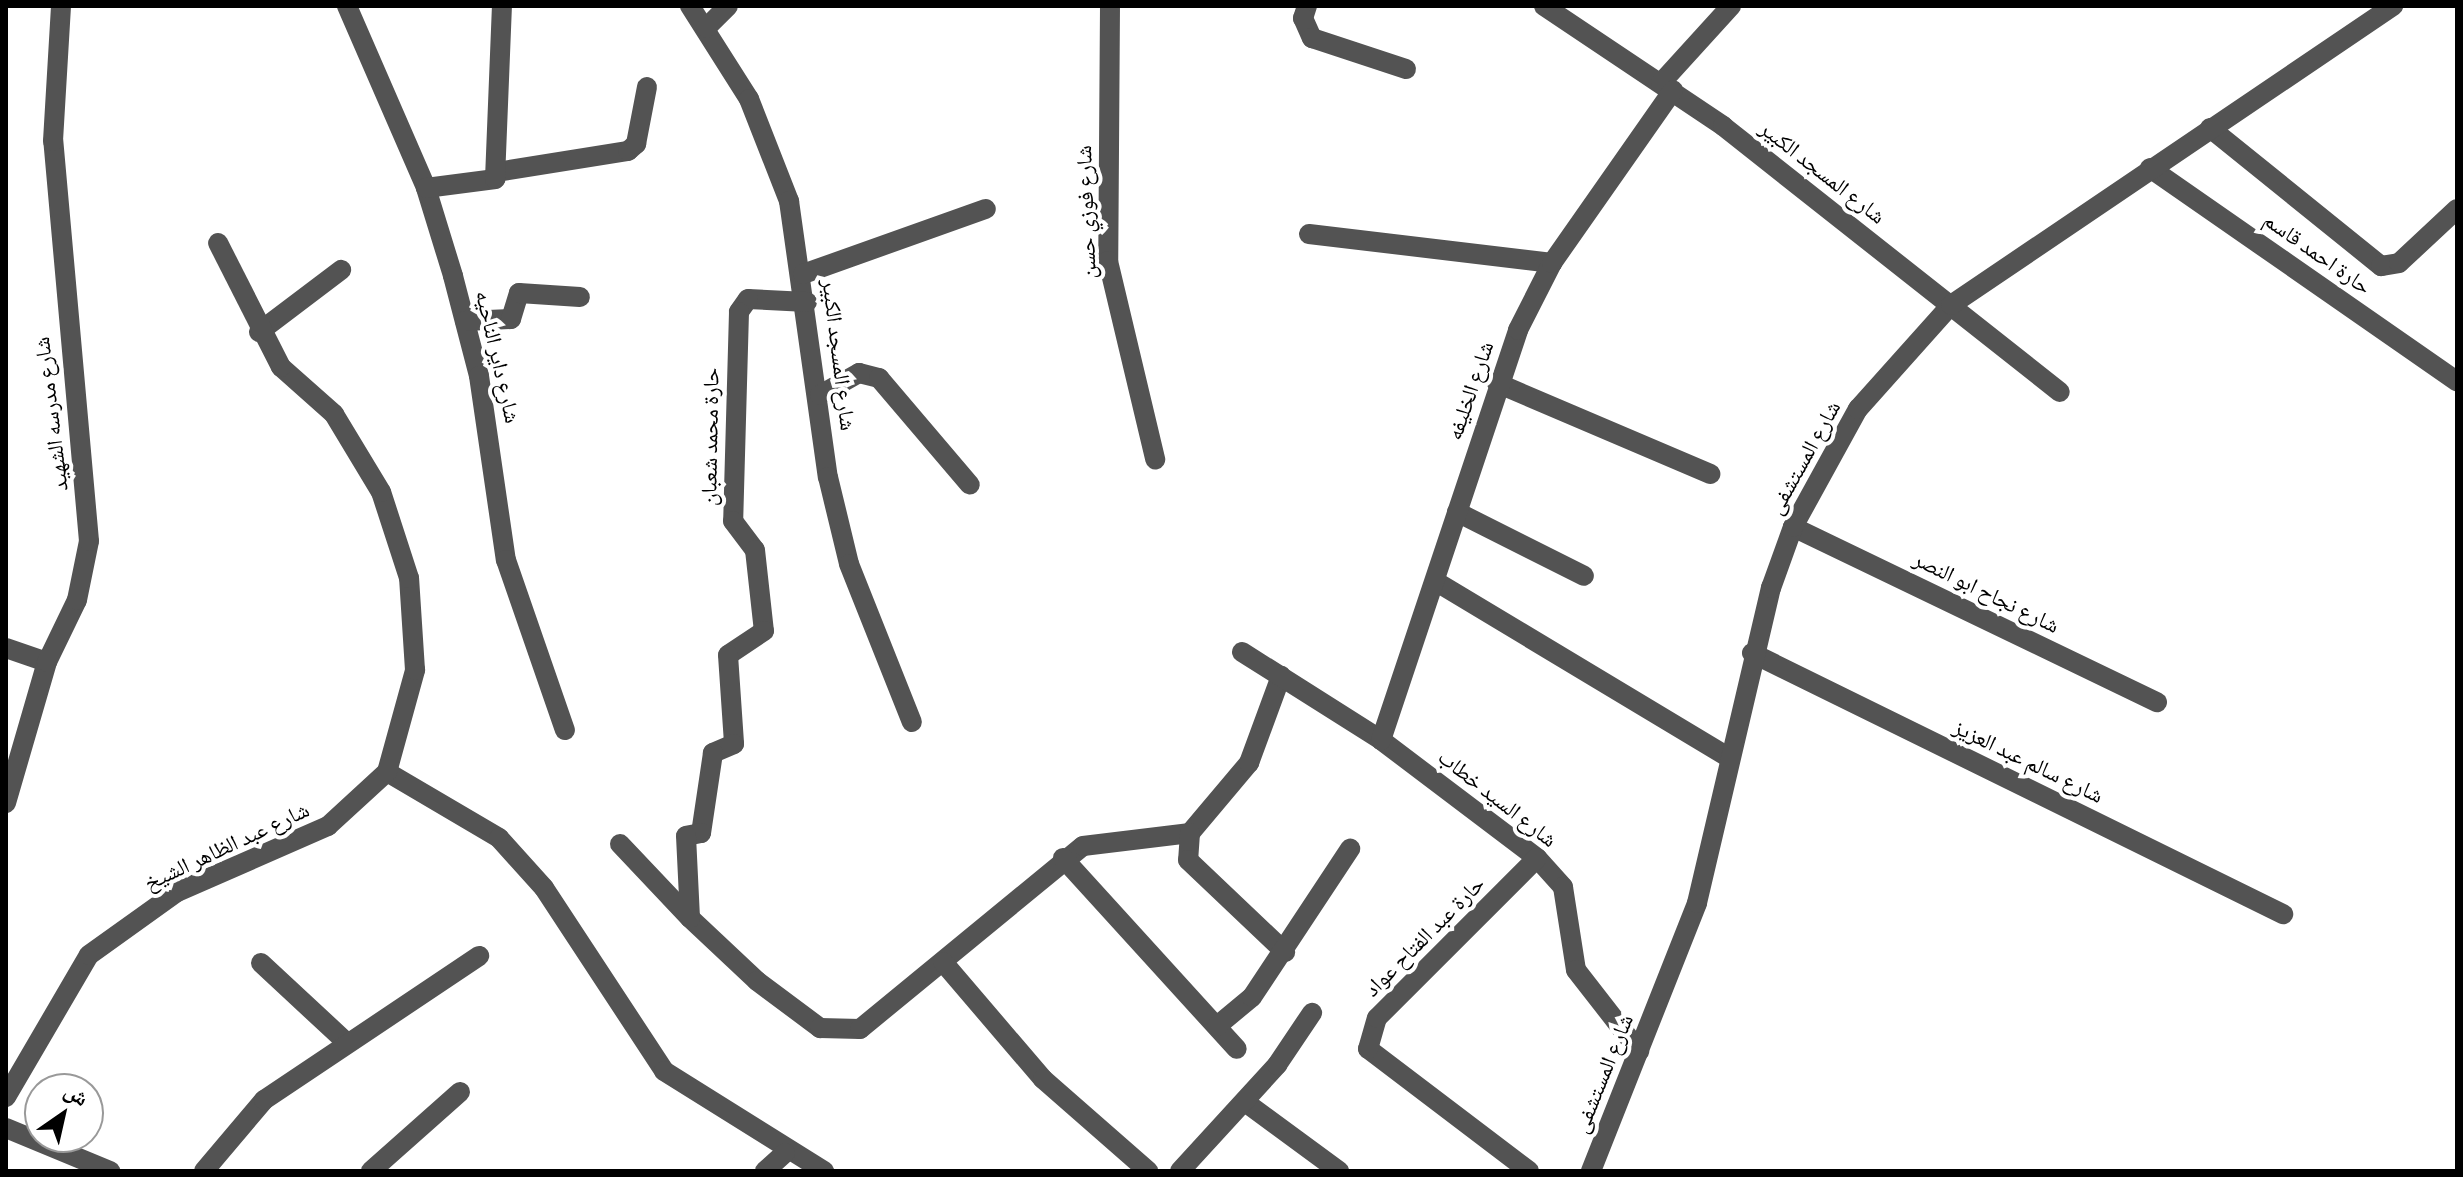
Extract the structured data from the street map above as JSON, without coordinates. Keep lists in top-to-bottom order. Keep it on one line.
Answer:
{"streets":{"street":["شارع المسجد الكبير","شارع فوزي حسن","حارة احمد قاسم","شارع داير الناحيه","شارع الخليفه","شارع مدرسه الشهيد","حارة محمد شعبان","شارع المستشفى","شارع نجاح ابو النصر","شارع سالم عبد العزيز","شارع السيد خطاب","شارع عبد الظاهر الشيخ","حارة عبد الفتاح عواد"]},"crossings":[["شارع المسجد الكبير","شارع الخليفه"],["شارع المسجد الكبير","حارة محمد شعبان"],["شارع المسجد الكبير","شارع المستشفى"],["حارة احمد قاسم","شارع المستشفى"],["شارع الخليفه","شارع السيد خطاب"],["شارع المستشفى","شارع نجاح ابو النصر"],["شارع المستشفى","شارع سالم عبد العزيز"],["شارع المستشفى","شارع السيد خطاب"],["شارع السيد خطاب","حارة عبد الفتاح عواد"]],"north":"top right"}
